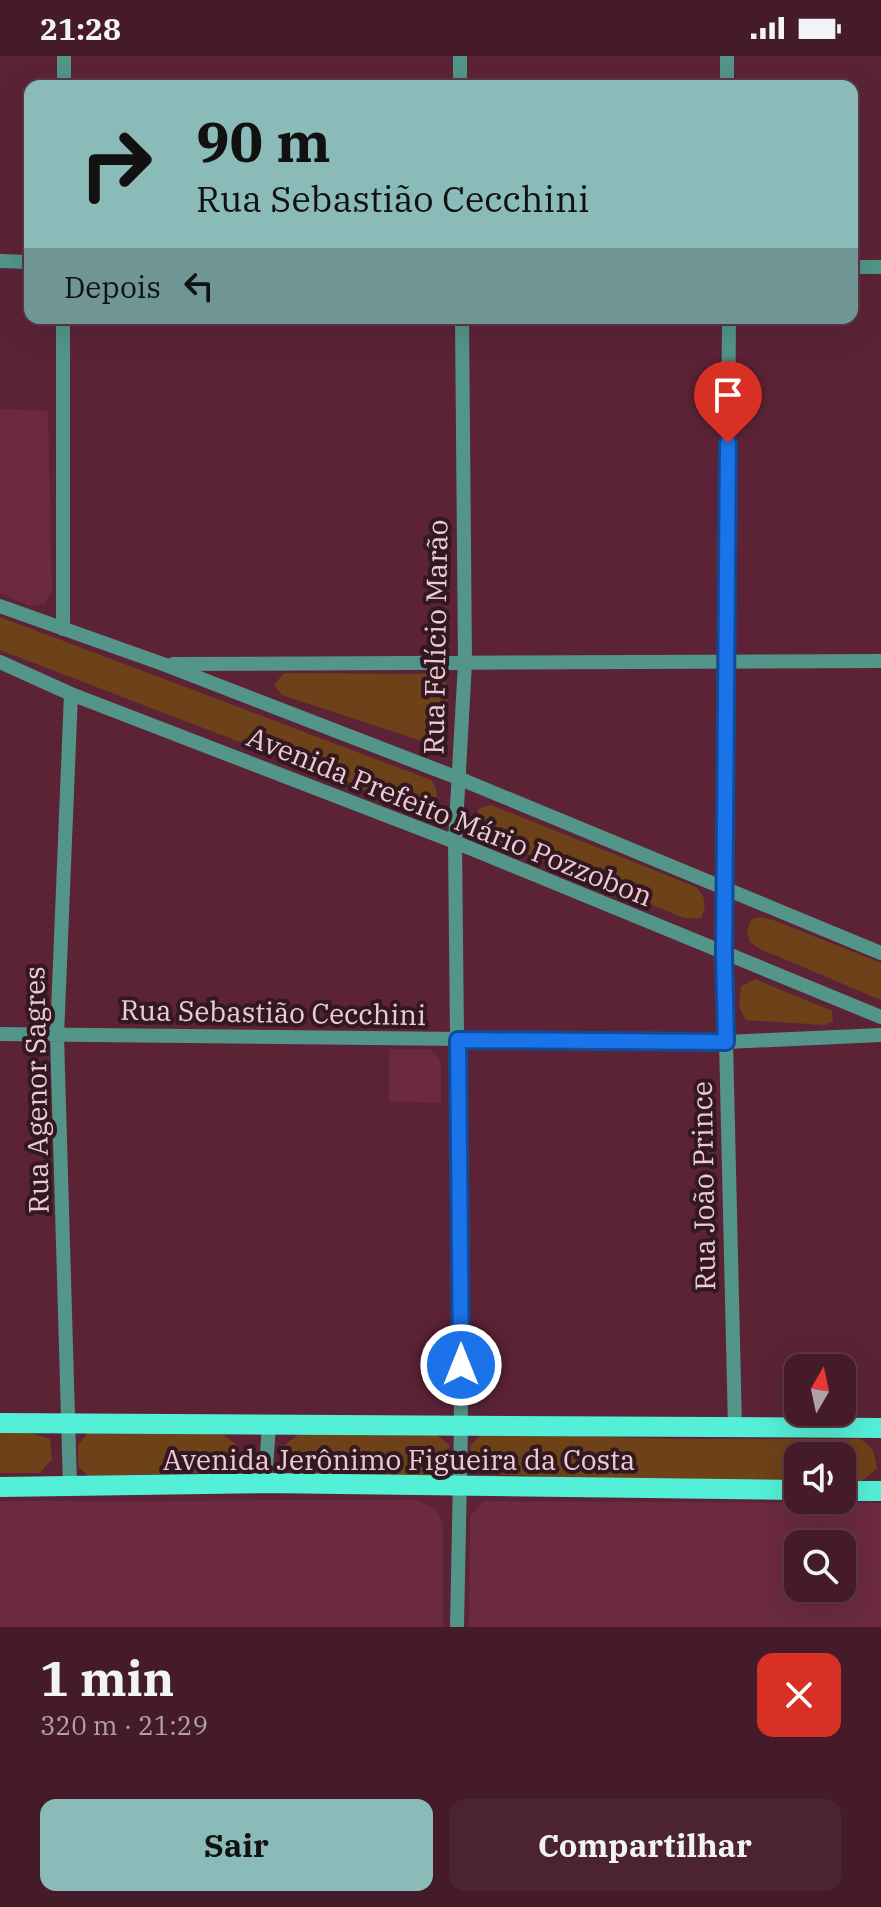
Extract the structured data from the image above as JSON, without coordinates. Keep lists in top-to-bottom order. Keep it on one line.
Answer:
{"streets":{"main road":["Avenida Jerônimo Figueira da Costa"],"street":["Rua Felício Marão","Avenida Prefeito Mário Pozzobon","Rua Sebastião Cecchini","Rua Agenor Sagres","Rua João Prince"]},"crossings":[["Rua Felício Marão","Avenida Prefeito Mário Pozzobon"],["Rua Felício Marão","Rua Sebastião Cecchini"],["Rua Felício Marão","Avenida Jerônimo Figueira da Costa"],["Avenida Prefeito Mário Pozzobon","Rua Agenor Sagres"],["Avenida Prefeito Mário Pozzobon","Rua João Prince"],["Rua Sebastião Cecchini","Rua Agenor Sagres"],["Rua Sebastião Cecchini","Rua João Prince"],["Rua Agenor Sagres","Avenida Jerônimo Figueira da Costa"],["Rua João Prince","Avenida Jerônimo Figueira da Costa"]],"north":"top","page":{"status":"21:28","turn":["90 m","Rua Sebastião Cecchini"],"then":"Depois","heading":["1 min","320 m · 21:29"],"buttons":["Sair","Compartilhar"]}}
